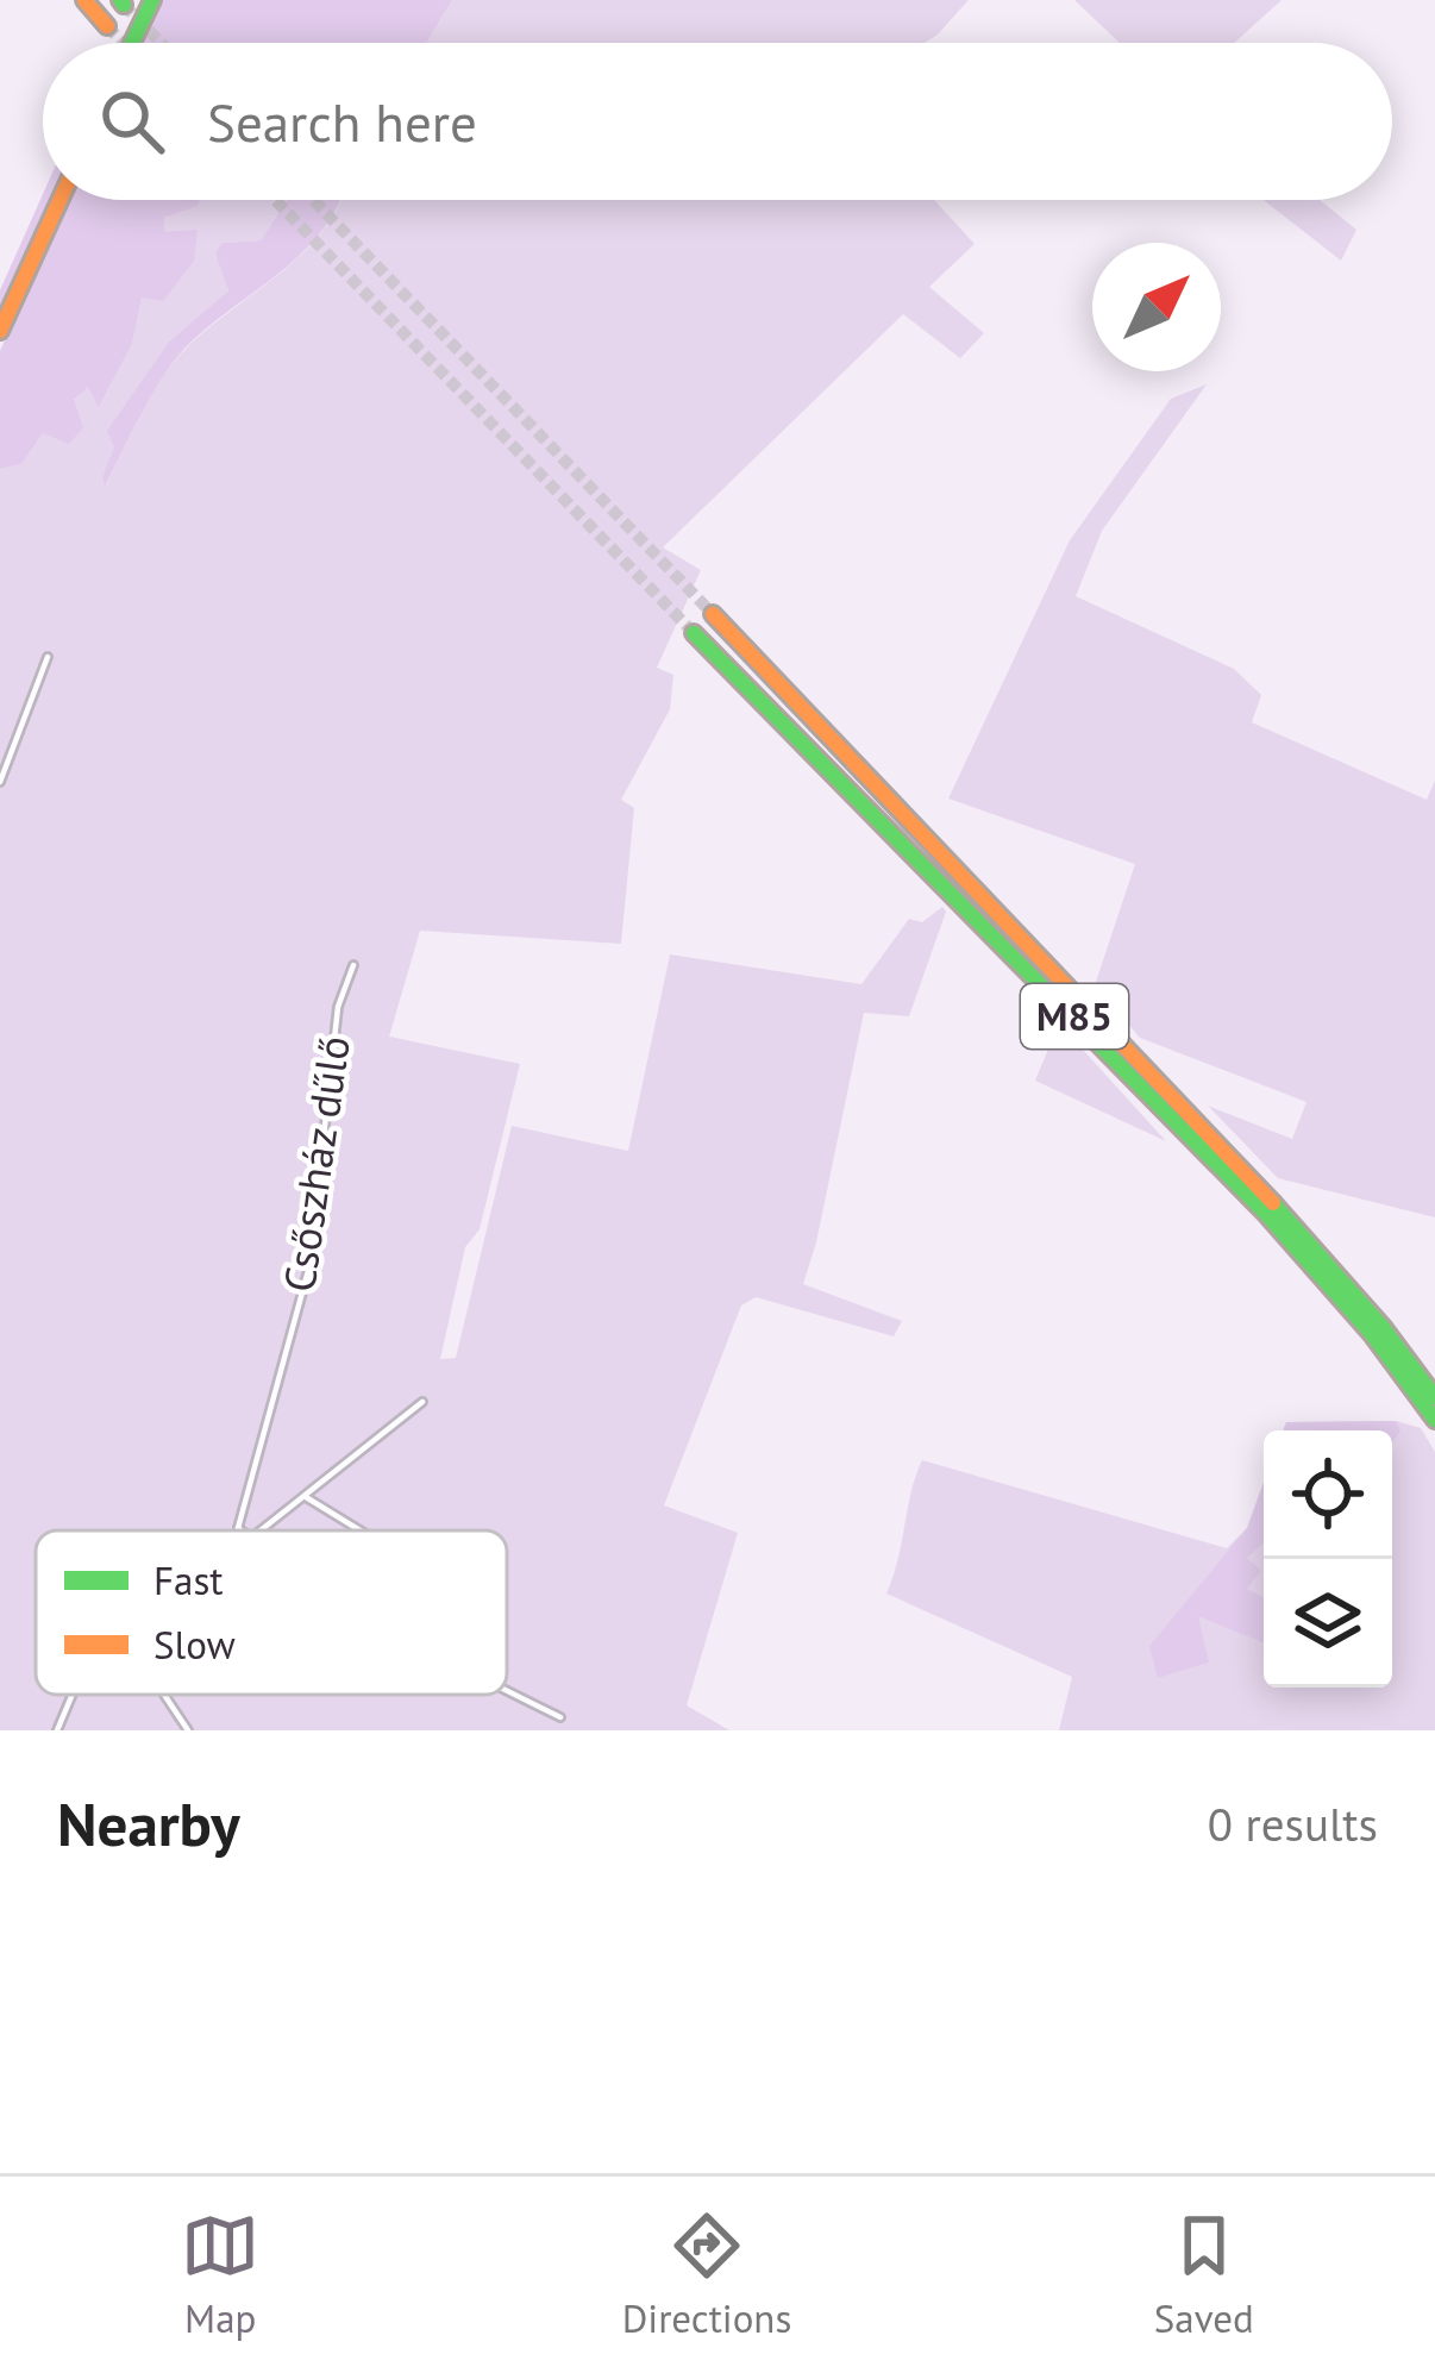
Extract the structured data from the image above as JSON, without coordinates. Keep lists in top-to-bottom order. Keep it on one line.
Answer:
{"streets":{"main road":["M85"],"street":["Csőszház dűlő"]},"legend":["Fast","Slow"],"north":"top right","page":{"search":"Search here","heading":["Nearby","0 results"],"nav":["Map","Directions","Saved"]}}
